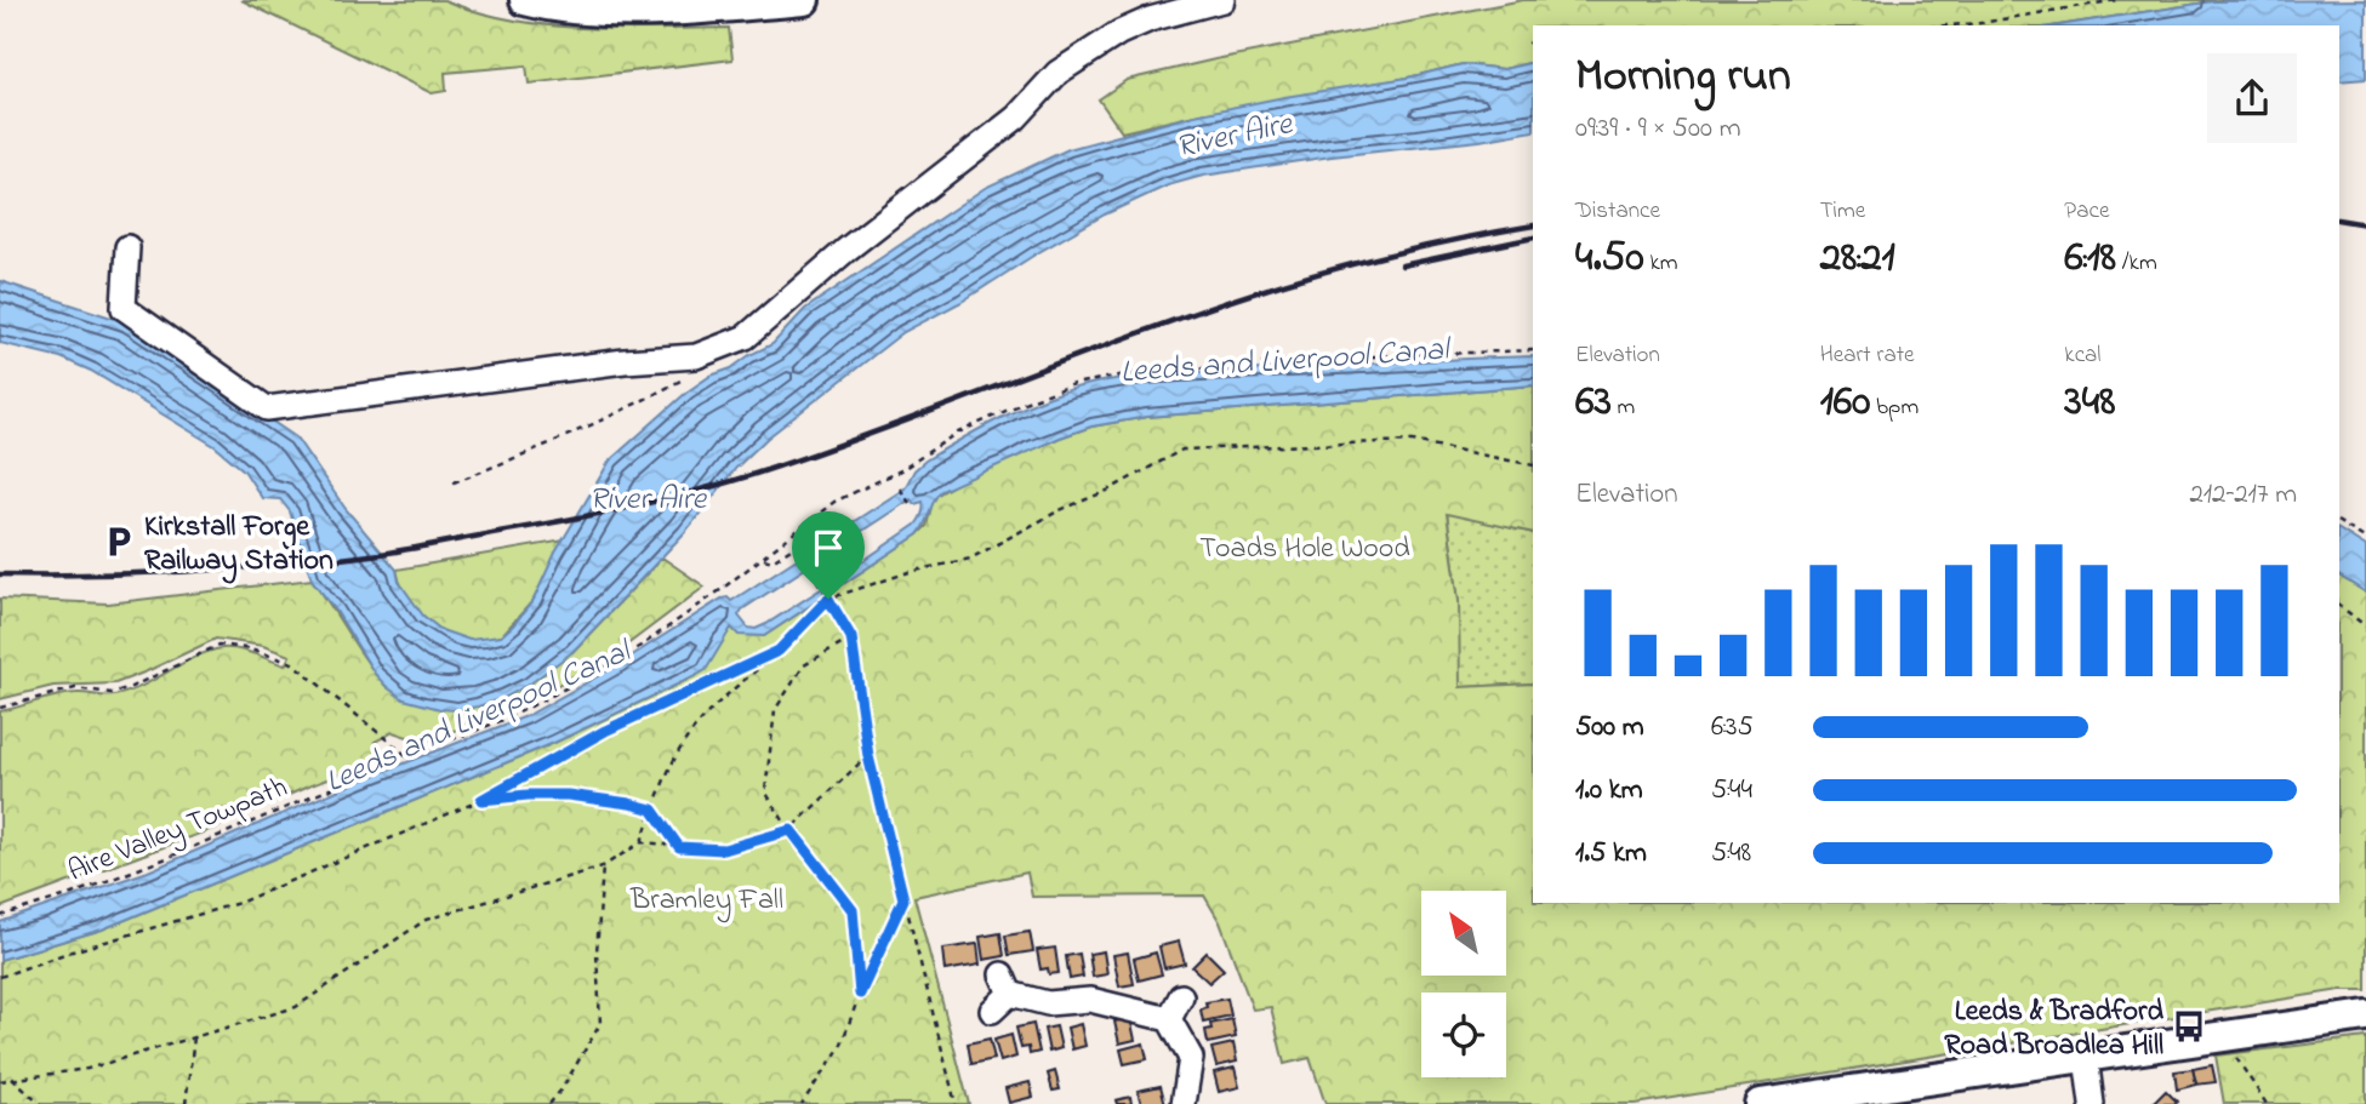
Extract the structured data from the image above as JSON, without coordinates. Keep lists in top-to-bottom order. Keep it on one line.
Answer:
{"streets":{"path":["Aire Valley Towpath"]},"water":["River Aire","Leeds and Liverpool Canal"],"parks":["Toads Hole Wood","Bramley Fall"],"places":{"parking":["Kirkstall Forge Railway Station"],"bus stop":["Leeds & Bradford Road Broadlea Hill"]},"north":"top left","page":{"heading":["Morning run","09:39 · 9 × 500 m"],"stats":[["Distance","4.50 km"],["Time","28:21"],["Pace","6:18 /km"],["Elevation","63 m"],["Heart rate","160 bpm"],["kcal","348"]],"chart":["Elevation","212–217 m"],"list":[{"name":"500 m","note":"6:35"},{"name":"1.0 km","note":"5:44"},{"name":"1.5 km","note":"5:48"}]}}
